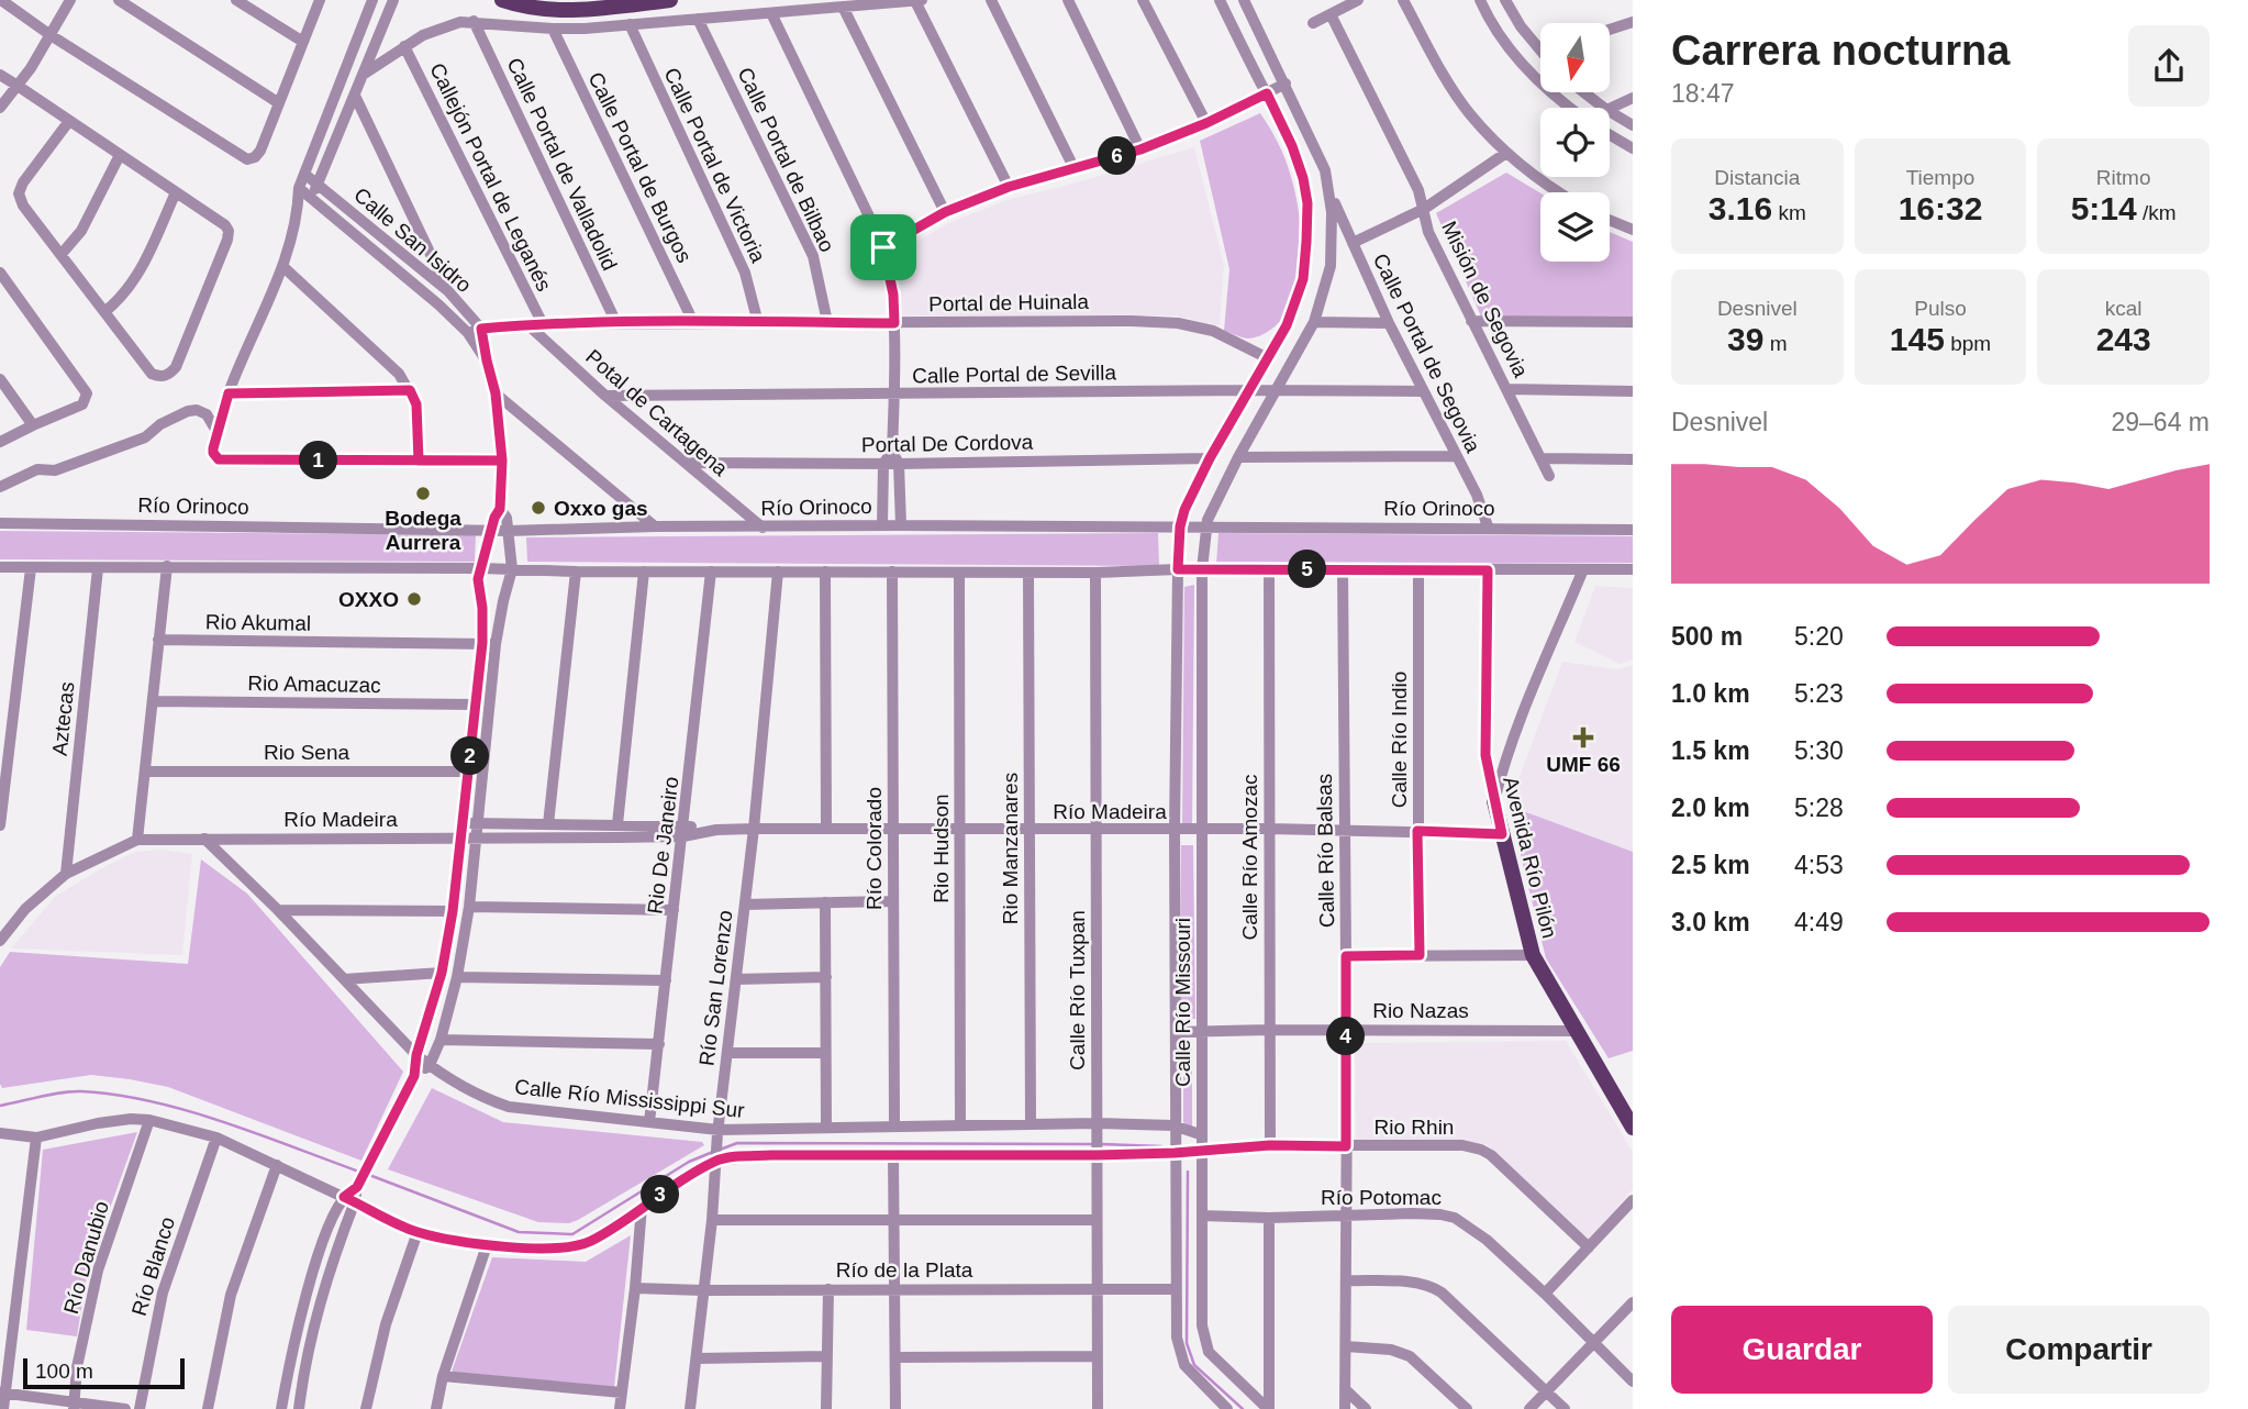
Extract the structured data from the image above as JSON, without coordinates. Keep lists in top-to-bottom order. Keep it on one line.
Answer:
{"streets":{"main road":["Avenida Río Pilón"],"street":["Calle Portal de Bilbao","Calle Portal de Valladolid","Calle Portal de Victoria","Calle Portal de Burgos","Callejón Portal de Leganés","Calle San Isidro","Misión de Segovia","Portal de Huinala","Calle Portal de Segovia","Calle Portal de Sevilla","Potal de Cartagena","Portal De Cordova","Río Orinoco","Rio Akumal","Rio Amacuzac","Aztecas","Calle Río Indio","Rio Sena","Río Madeira","Rio De Janeiro","Río Colorado","Rio Hudson","Rio Manzanares","Calle Río Balsas","Calle Río Amozac","Río San Lorenzo","Calle Río Tuxpan","Calle Río Missouri","Rio Nazas","Calle Río Mississippi Sur","Rio Rhin","Río Potomac","Río Danubio","Río Blanco","Río de la Plata"]},"crossings":[["Calle Portal de Bilbao","Portal de Huinala"],["Calle Portal de Valladolid","Portal de Huinala"],["Calle Portal de Victoria","Portal de Huinala"],["Calle Portal de Burgos","Portal de Huinala"],["Callejón Portal de Leganés","Portal de Huinala"],["Calle San Isidro","Portal de Huinala"],["Portal de Huinala","Potal de Cartagena"],["Calle Portal de Segovia","Calle Portal de Sevilla"],["Calle Portal de Segovia","Río Orinoco"],["Calle Portal de Segovia","Calle Río Missouri"],["Calle Portal de Sevilla","Potal de Cartagena"],["Calle Portal de Sevilla","Calle Río Missouri"],["Potal de Cartagena","Portal De Cordova"],["Potal de Cartagena","Río Orinoco"],["Portal De Cordova","Calle Río Missouri"],["Río Orinoco","Calle Río Missouri"],["Aztecas","Río Madeira"],["Calle Río Indio","Río Madeira"],["Río Madeira","Rio De Janeiro"],["Río Madeira","Río Colorado"],["Río Madeira","Rio Hudson"],["Río Madeira","Rio Manzanares"],["Río Madeira","Calle Río Balsas"],["Río Madeira","Calle Río Amozac"],["Río Madeira","Avenida Río Pilón"],["Río Madeira","Río San Lorenzo"],["Río Madeira","Calle Río Tuxpan"],["Río Madeira","Calle Río Missouri"],["Río Madeira","Calle Río Mississippi Sur"],["Rio De Janeiro","Calle Río Mississippi Sur"],["Río Colorado","Calle Río Mississippi Sur"],["Rio Hudson","Calle Río Mississippi Sur"],["Rio Manzanares","Calle Río Mississippi Sur"],["Calle Río Balsas","Rio Nazas"],["Calle Río Balsas","Rio Rhin"],["Calle Río Balsas","Río Potomac"],["Calle Río Amozac","Rio Nazas"],["Calle Río Amozac","Rio Rhin"],["Avenida Río Pilón","Rio Nazas"],["Río San Lorenzo","Calle Río Mississippi Sur"],["Río San Lorenzo","Rio Rhin"],["Río San Lorenzo","Río de la Plata"],["Calle Río Tuxpan","Calle Río Mississippi Sur"],["Calle Río Tuxpan","Rio Rhin"],["Calle Río Tuxpan","Río de la Plata"],["Calle Río Missouri","Rio Nazas"],["Calle Río Missouri","Calle Río Mississippi Sur"],["Calle Río Missouri","Rio Rhin"],["Calle Río Missouri","Río Potomac"],["Calle Río Missouri","Río de la Plata"]],"places":{"other":["Bodega Aurrera","Oxxo gas","OXXO"],"health":["UMF 66"]},"scale_bar":"100 m","north":"bottom","page":{"heading":["Carrera nocturna","18:47"],"stats":[["Distancia","3.16 km"],["Tiempo","16:32"],["Ritmo","5:14 /km"],["Desnivel","39 m"],["Pulso","145 bpm"],["kcal","243"]],"pins":["6","1","5","2","4","3"],"chart":["Desnivel","29–64 m"],"list":[{"name":"500 m","note":"5:20"},{"name":"1.0 km","note":"5:23"},{"name":"1.5 km","note":"5:30"},{"name":"2.0 km","note":"5:28"},{"name":"2.5 km","note":"4:53"},{"name":"3.0 km","note":"4:49"}],"buttons":["Guardar","Compartir"],"scale":"100 m"}}
